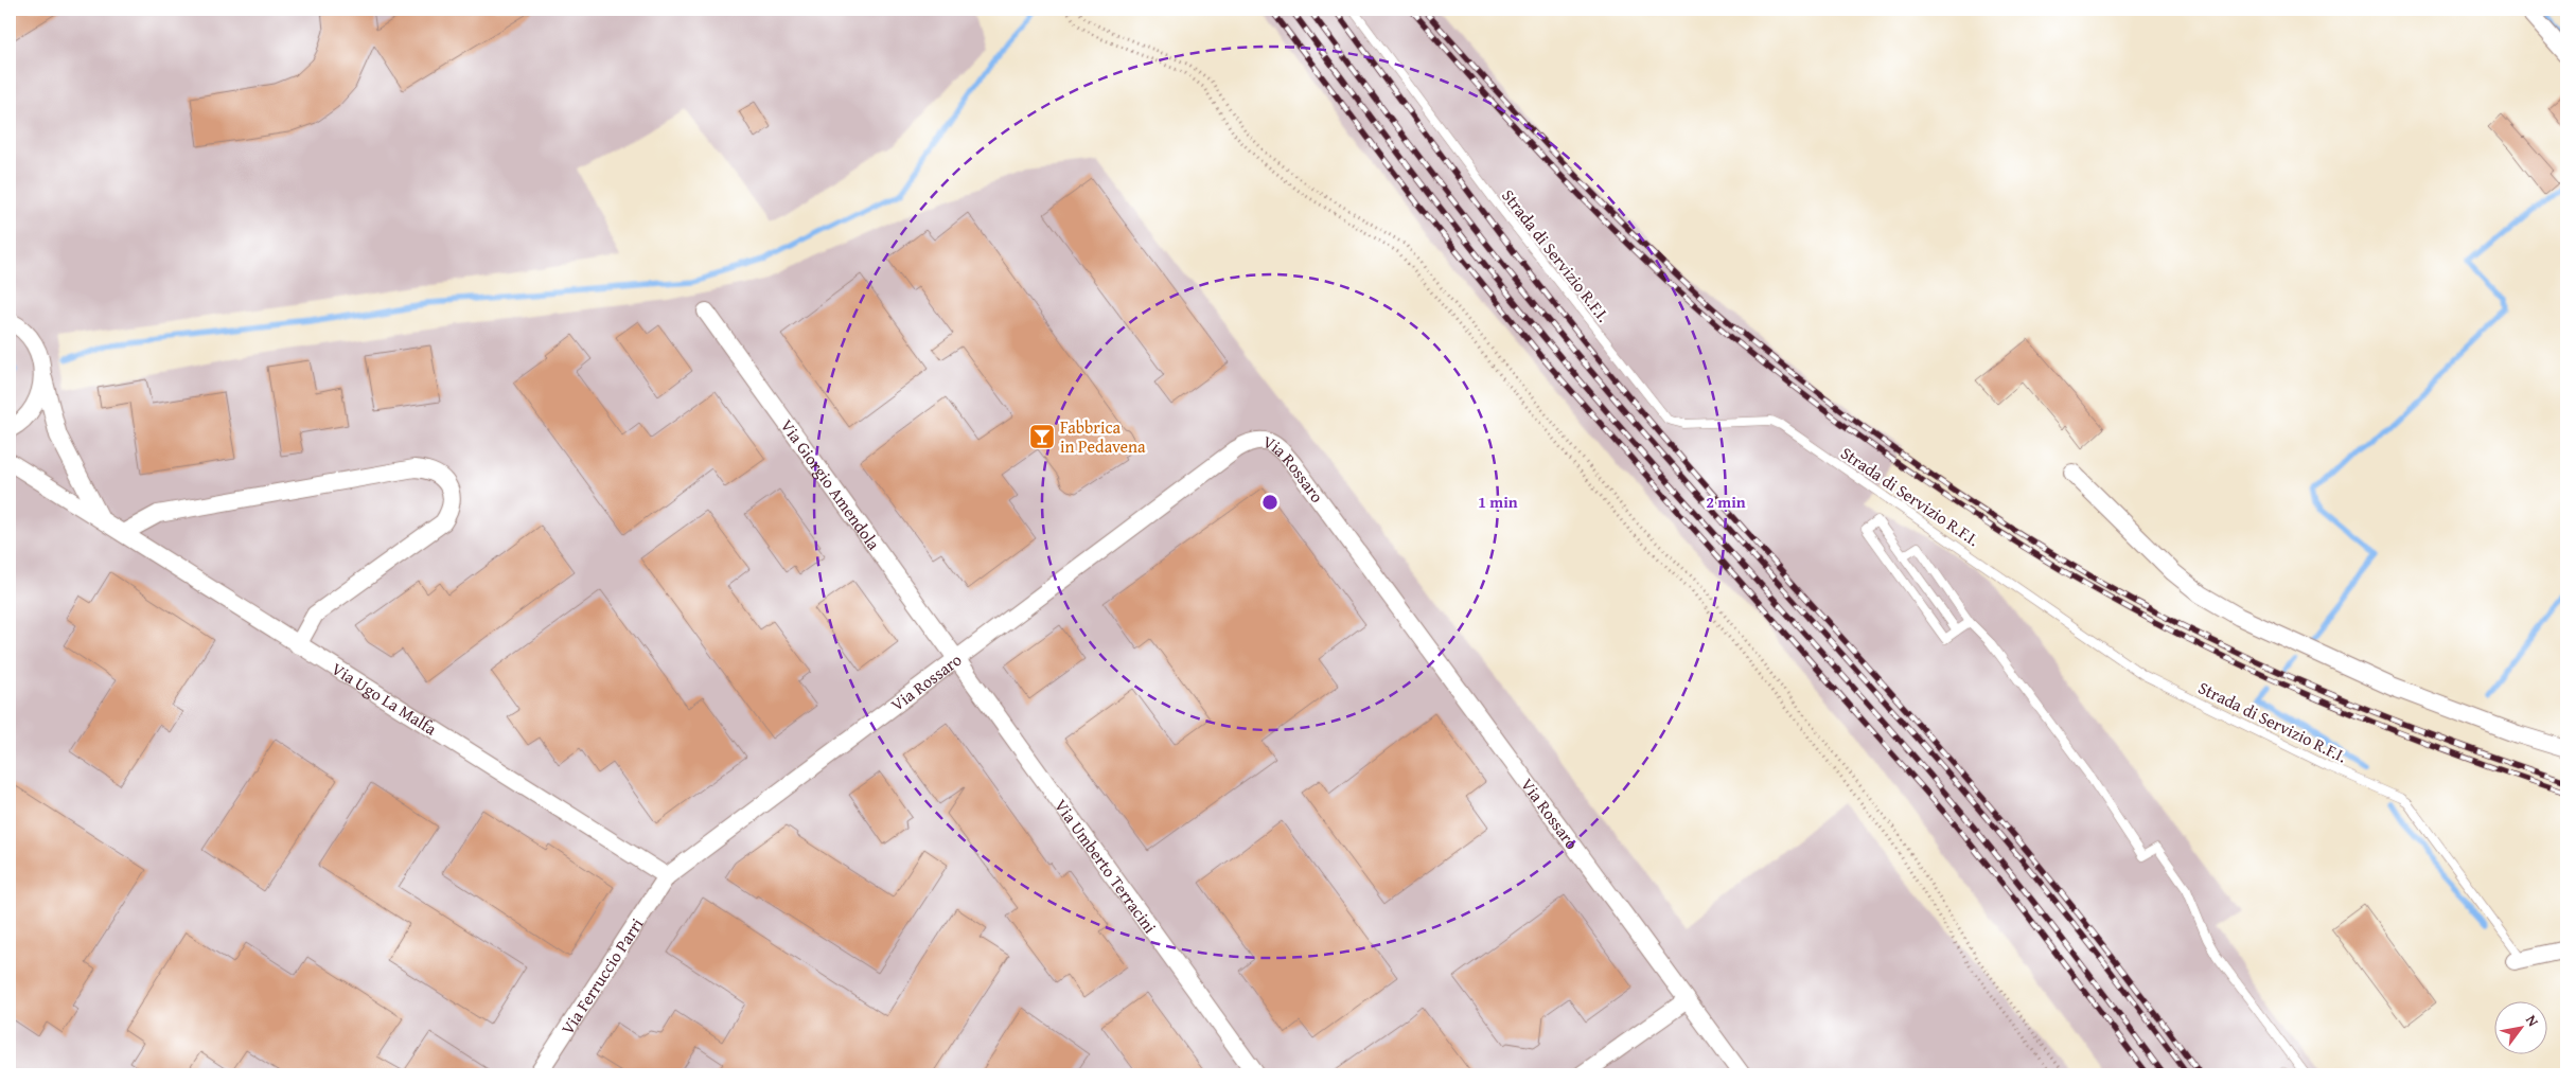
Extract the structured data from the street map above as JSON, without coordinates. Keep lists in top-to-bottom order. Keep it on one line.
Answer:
{"streets":{"street":["Via Rossaro","Via Giorgio Amendola","Via Ugo La Malfa","Via Umberto Terracini","Via Ferruccio Parri"],"lane":["Strada di Servizio R.F.I."]},"crossings":[["Via Rossaro","Via Giorgio Amendola"],["Via Rossaro","Via Ugo La Malfa"],["Via Rossaro","Via Umberto Terracini"],["Via Rossaro","Via Ferruccio Parri"],["Via Giorgio Amendola","Via Umberto Terracini"],["Via Ugo La Malfa","Via Ferruccio Parri"]],"places":{"bar":["Fabbrica in Pedavena"]},"north":"top right","rings":["1 min","2 min"]}
